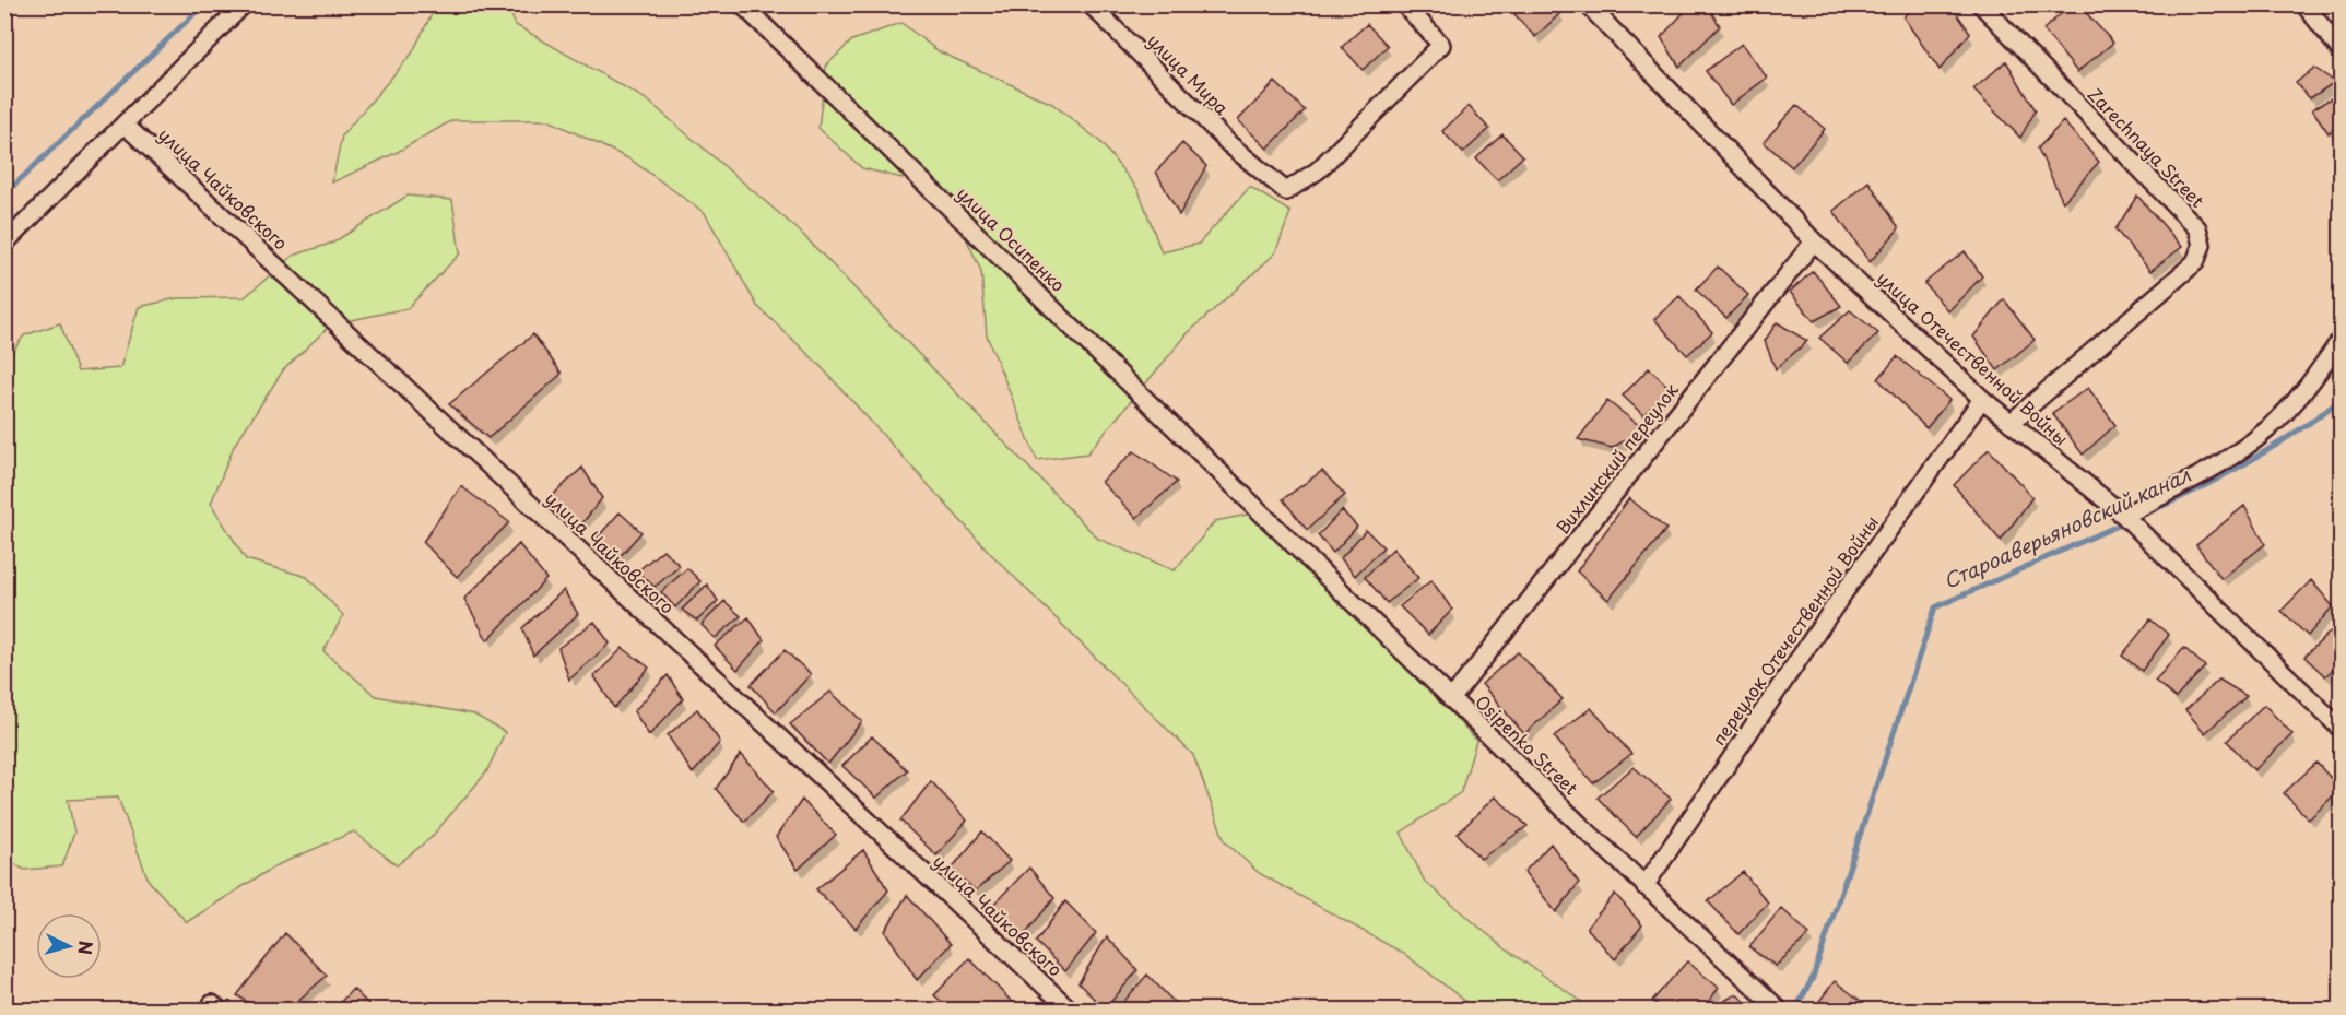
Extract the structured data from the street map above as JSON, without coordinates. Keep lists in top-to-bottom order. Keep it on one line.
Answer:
{"streets":{"street":["улица Мира","Zarechnaya Street","улица Чайковского","улица Отечественной Войны","Вихлинский переулок","переулок Отечественной Войны","Osipenko Street"]},"crossings":[["Zarechnaya Street","улица Отечественной Войны"],["улица Отечественной Войны","Вихлинский переулок"],["улица Отечественной Войны","переулок Отечественной Войны"],["Вихлинский переулок","Osipenko Street"],["переулок Отечественной Войны","Osipenko Street"]],"water":["Староаверьяновский канал"],"north":"right"}
